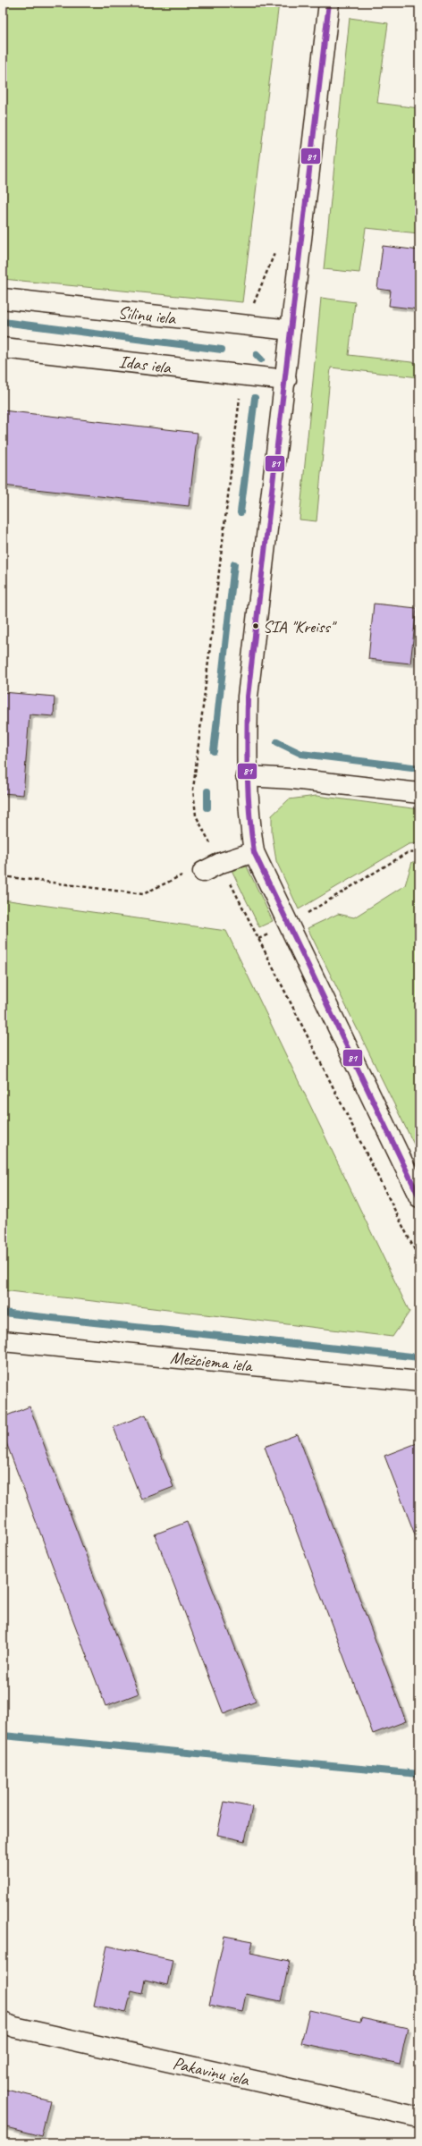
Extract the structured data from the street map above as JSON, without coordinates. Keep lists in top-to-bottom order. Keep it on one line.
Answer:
{"streets":{"street":["Siliņu iela","Idas iela","Mežciema iela","Pakaviņu iela"]},"places":["SIA \"Kreiss\""],"lines":["transit line 81"]}
